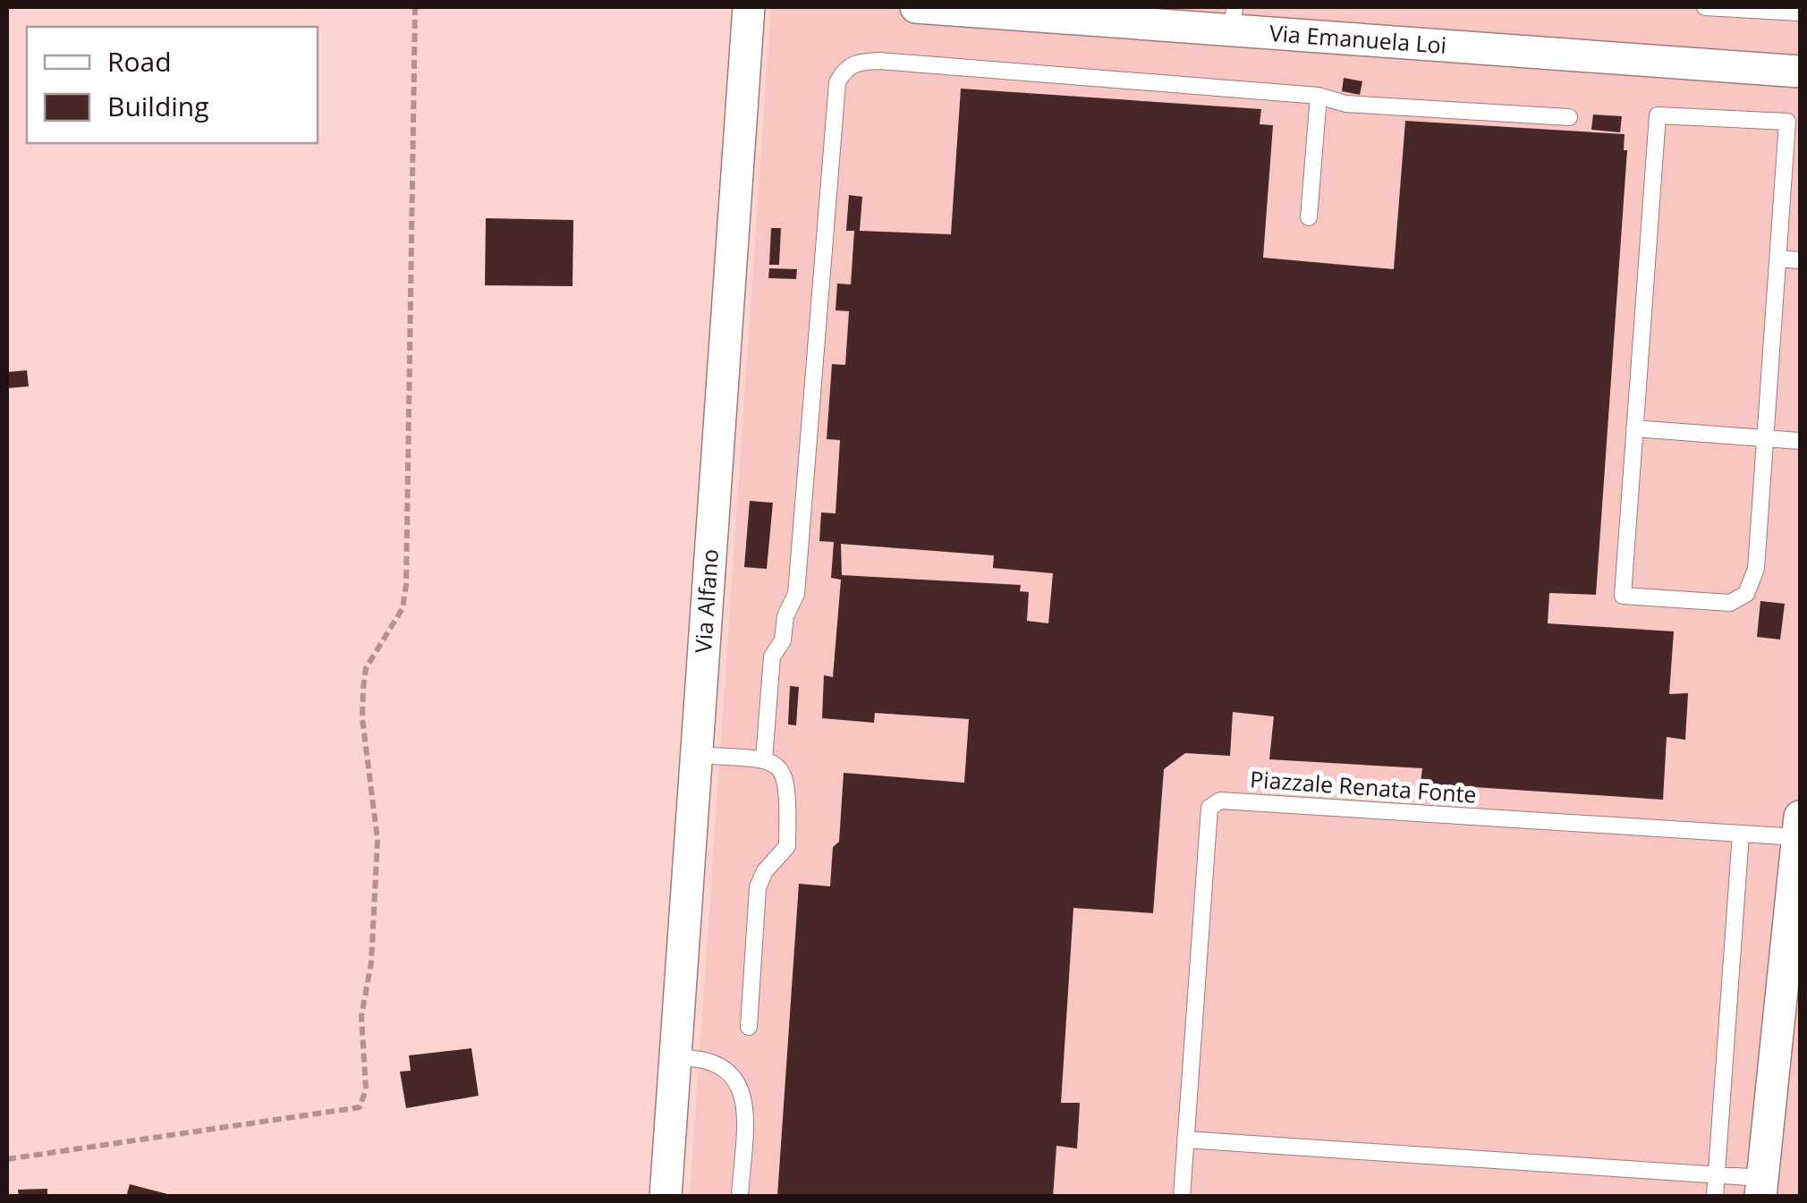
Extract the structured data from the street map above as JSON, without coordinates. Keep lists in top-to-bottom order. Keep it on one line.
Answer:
{"streets":{"street":["Via Emanuela Loi","Via Alfano"],"lane":["Piazzale Renata Fonte"]},"legend":["Road","Building"]}
